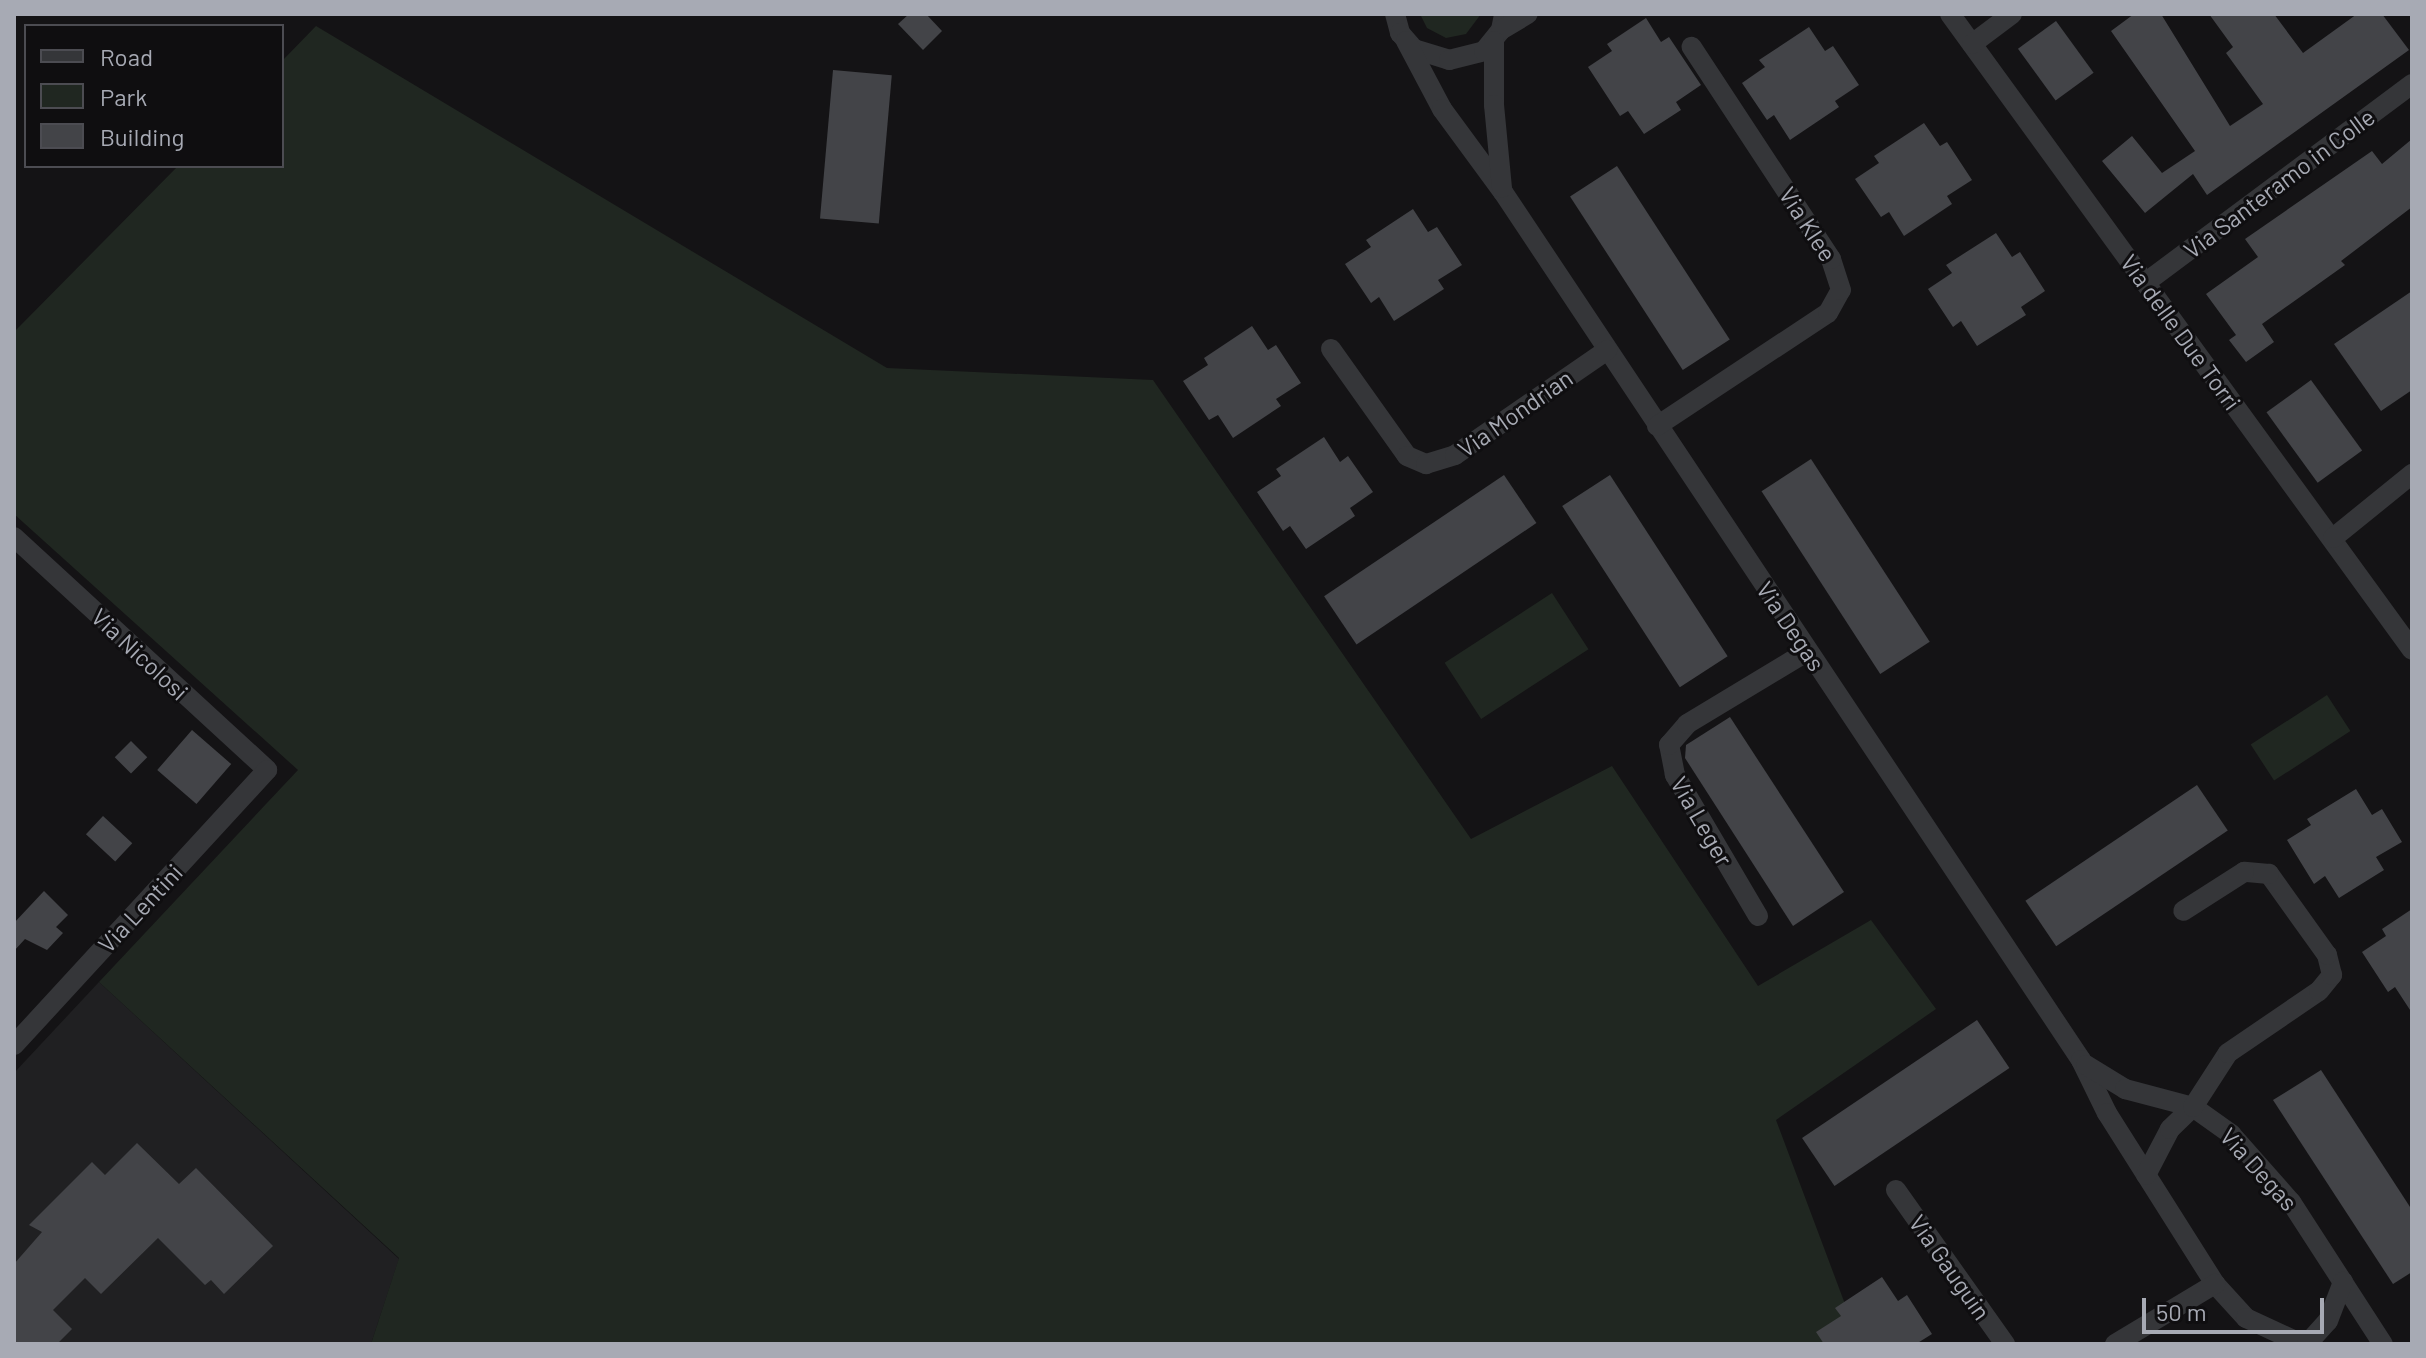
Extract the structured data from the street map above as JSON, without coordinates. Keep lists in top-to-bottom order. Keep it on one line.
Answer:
{"streets":{"street":["Via Santeramo in Colle","Via Klee","Via delle Due Torri","Via Mondrian","Via Degas","Via Nicolosi","Via Leger","Via Lentini","Via Gauguin"]},"crossings":[["Via Santeramo in Colle","Via delle Due Torri"],["Via Klee","Via Degas"],["Via Mondrian","Via Degas"],["Via Degas","Via Leger"],["Via Nicolosi","Via Lentini"]],"legend":["Road","Park","Building"],"scale_bar":"50 m"}
